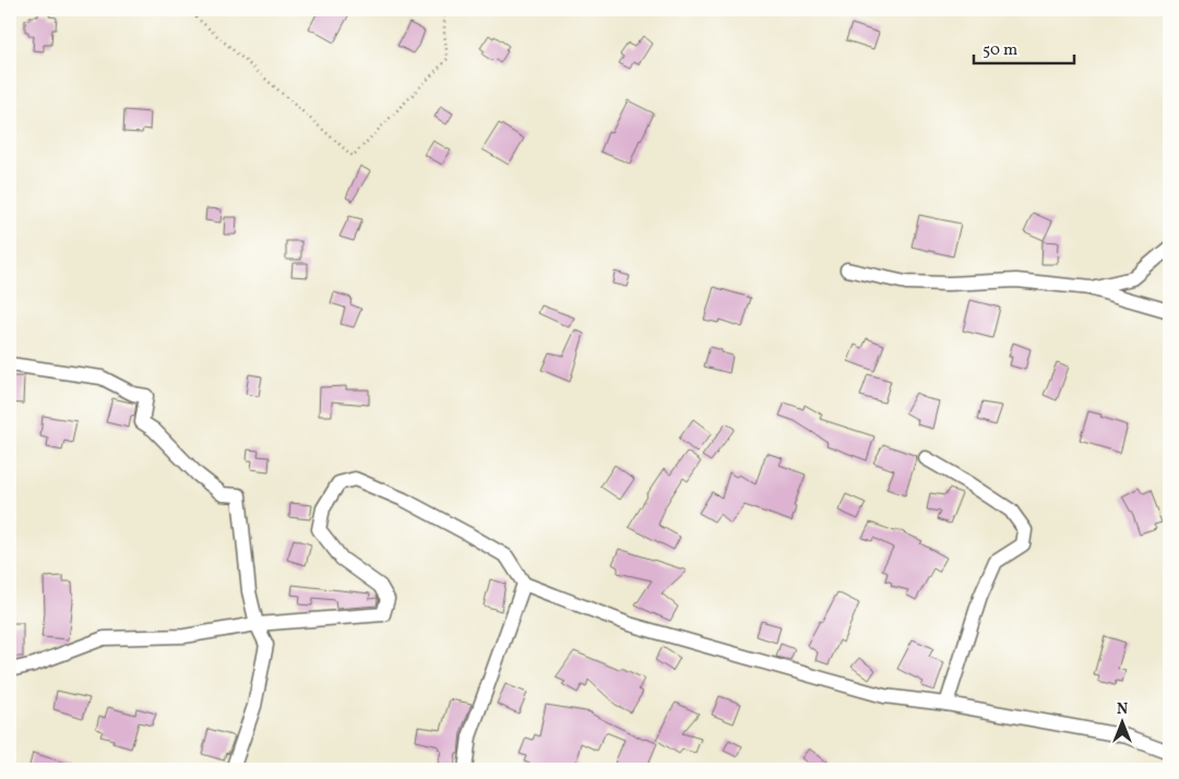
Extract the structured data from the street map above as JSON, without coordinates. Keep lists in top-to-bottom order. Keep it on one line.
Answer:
{"scale_bar":"50 m","north":"top"}
